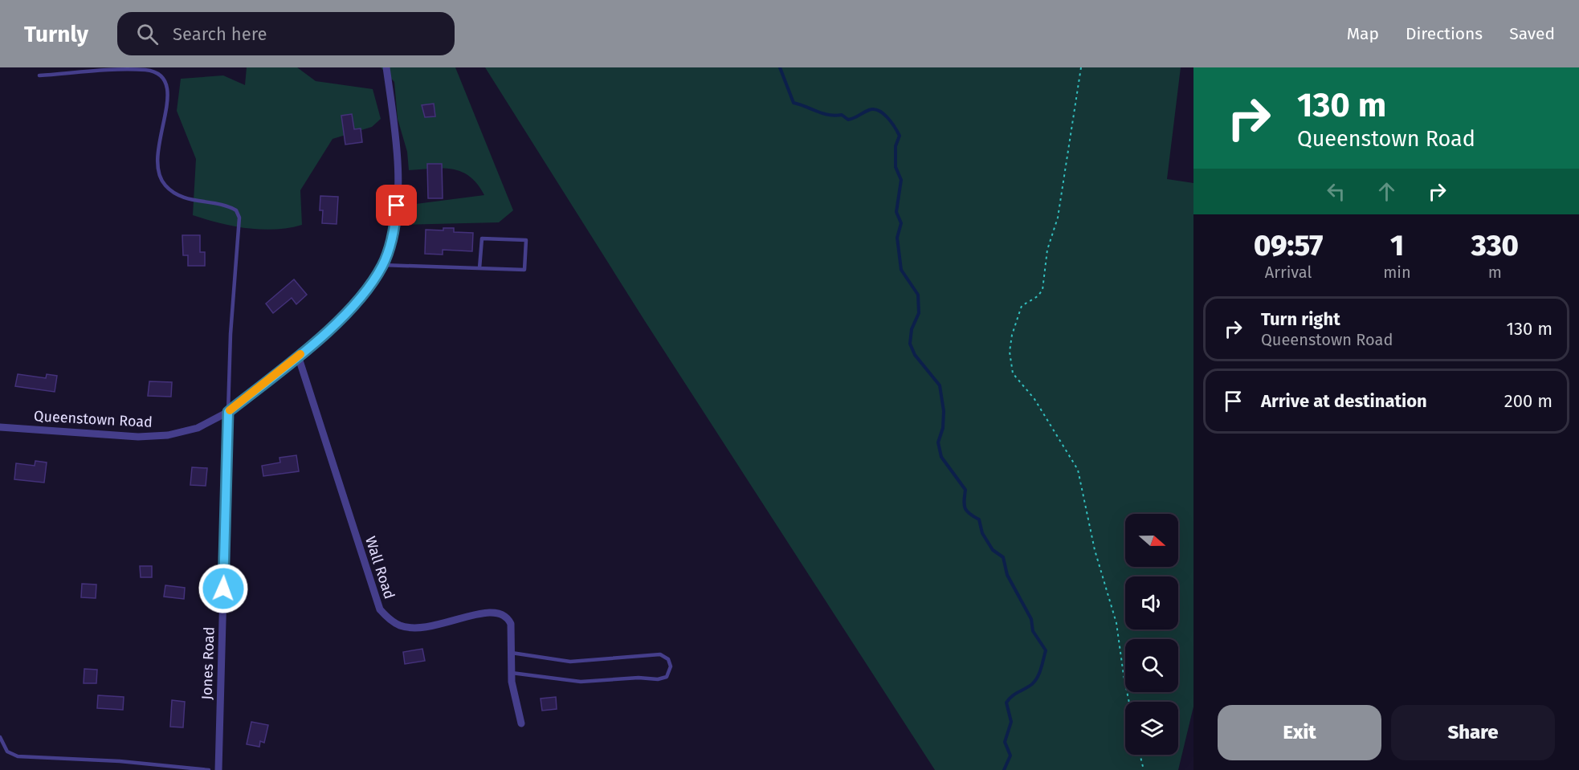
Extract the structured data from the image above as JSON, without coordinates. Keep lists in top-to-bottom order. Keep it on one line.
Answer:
{"streets":{"street":["Queenstown Road","Wall Road","Jones Road"]},"crossings":[["Queenstown Road","Wall Road"],["Queenstown Road","Jones Road"]],"north":"right","page":{"header":"Turnly","search":"Search here","nav":["Map","Directions","Saved"],"turn":["130 m","Queenstown Road"],"eta":["09:57","Arrival","1","min","330","m"],"list":[{"name":"Turn right","note":"Queenstown Road","value":"130 m"},{"name":"Arrive at destination","value":"200 m"}],"buttons":["Exit","Share"]}}
